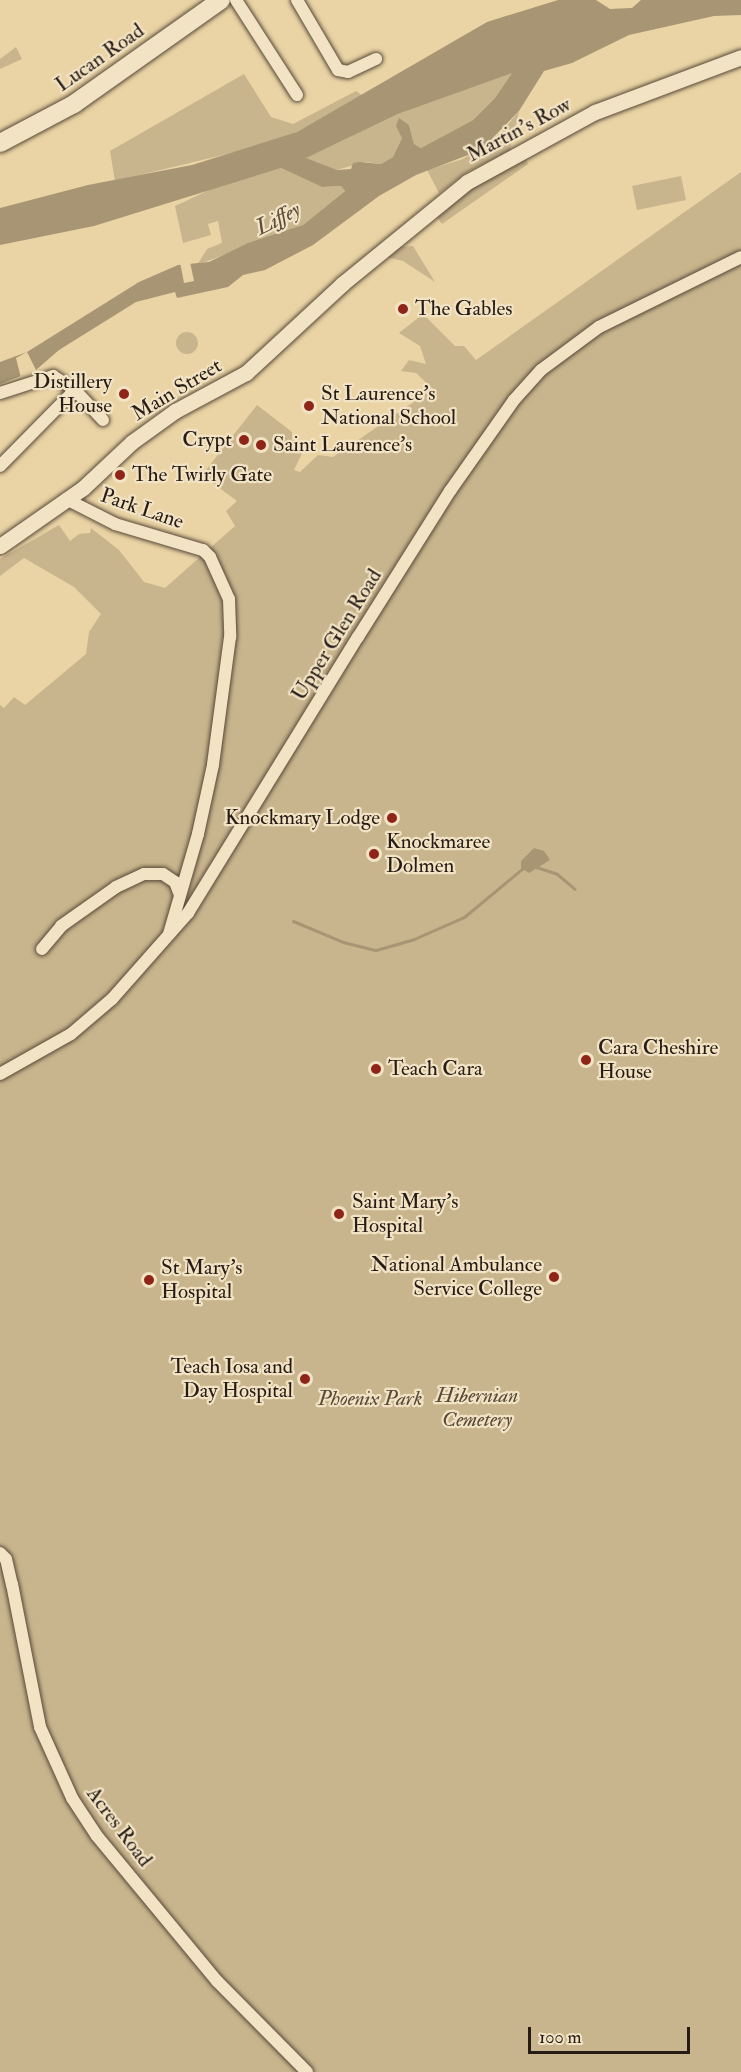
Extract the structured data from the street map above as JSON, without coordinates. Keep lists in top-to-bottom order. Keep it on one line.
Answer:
{"streets":{"main road":["Lucan Road"],"street":["Martin's Row","Main Street","Park Lane","Upper Glen Road","Acres Road"]},"crossings":[["Martin's Row","Main Street"],["Main Street","Park Lane"]],"water":["Liffey"],"parks":["Hibernian Cemetery","Phoenix Park"],"places":["The Gables","Distillery House","St Laurence's National School","Crypt","Saint Laurence's","The Twirly Gate","Knockmary Lodge","Knockmaree Dolmen","Cara Cheshire House","Teach Cara","Saint Mary's Hospital","National Ambulance Service College","St Mary's Hospital","Teach Iosa and Day Hospital"],"scale_bar":"100 m"}
